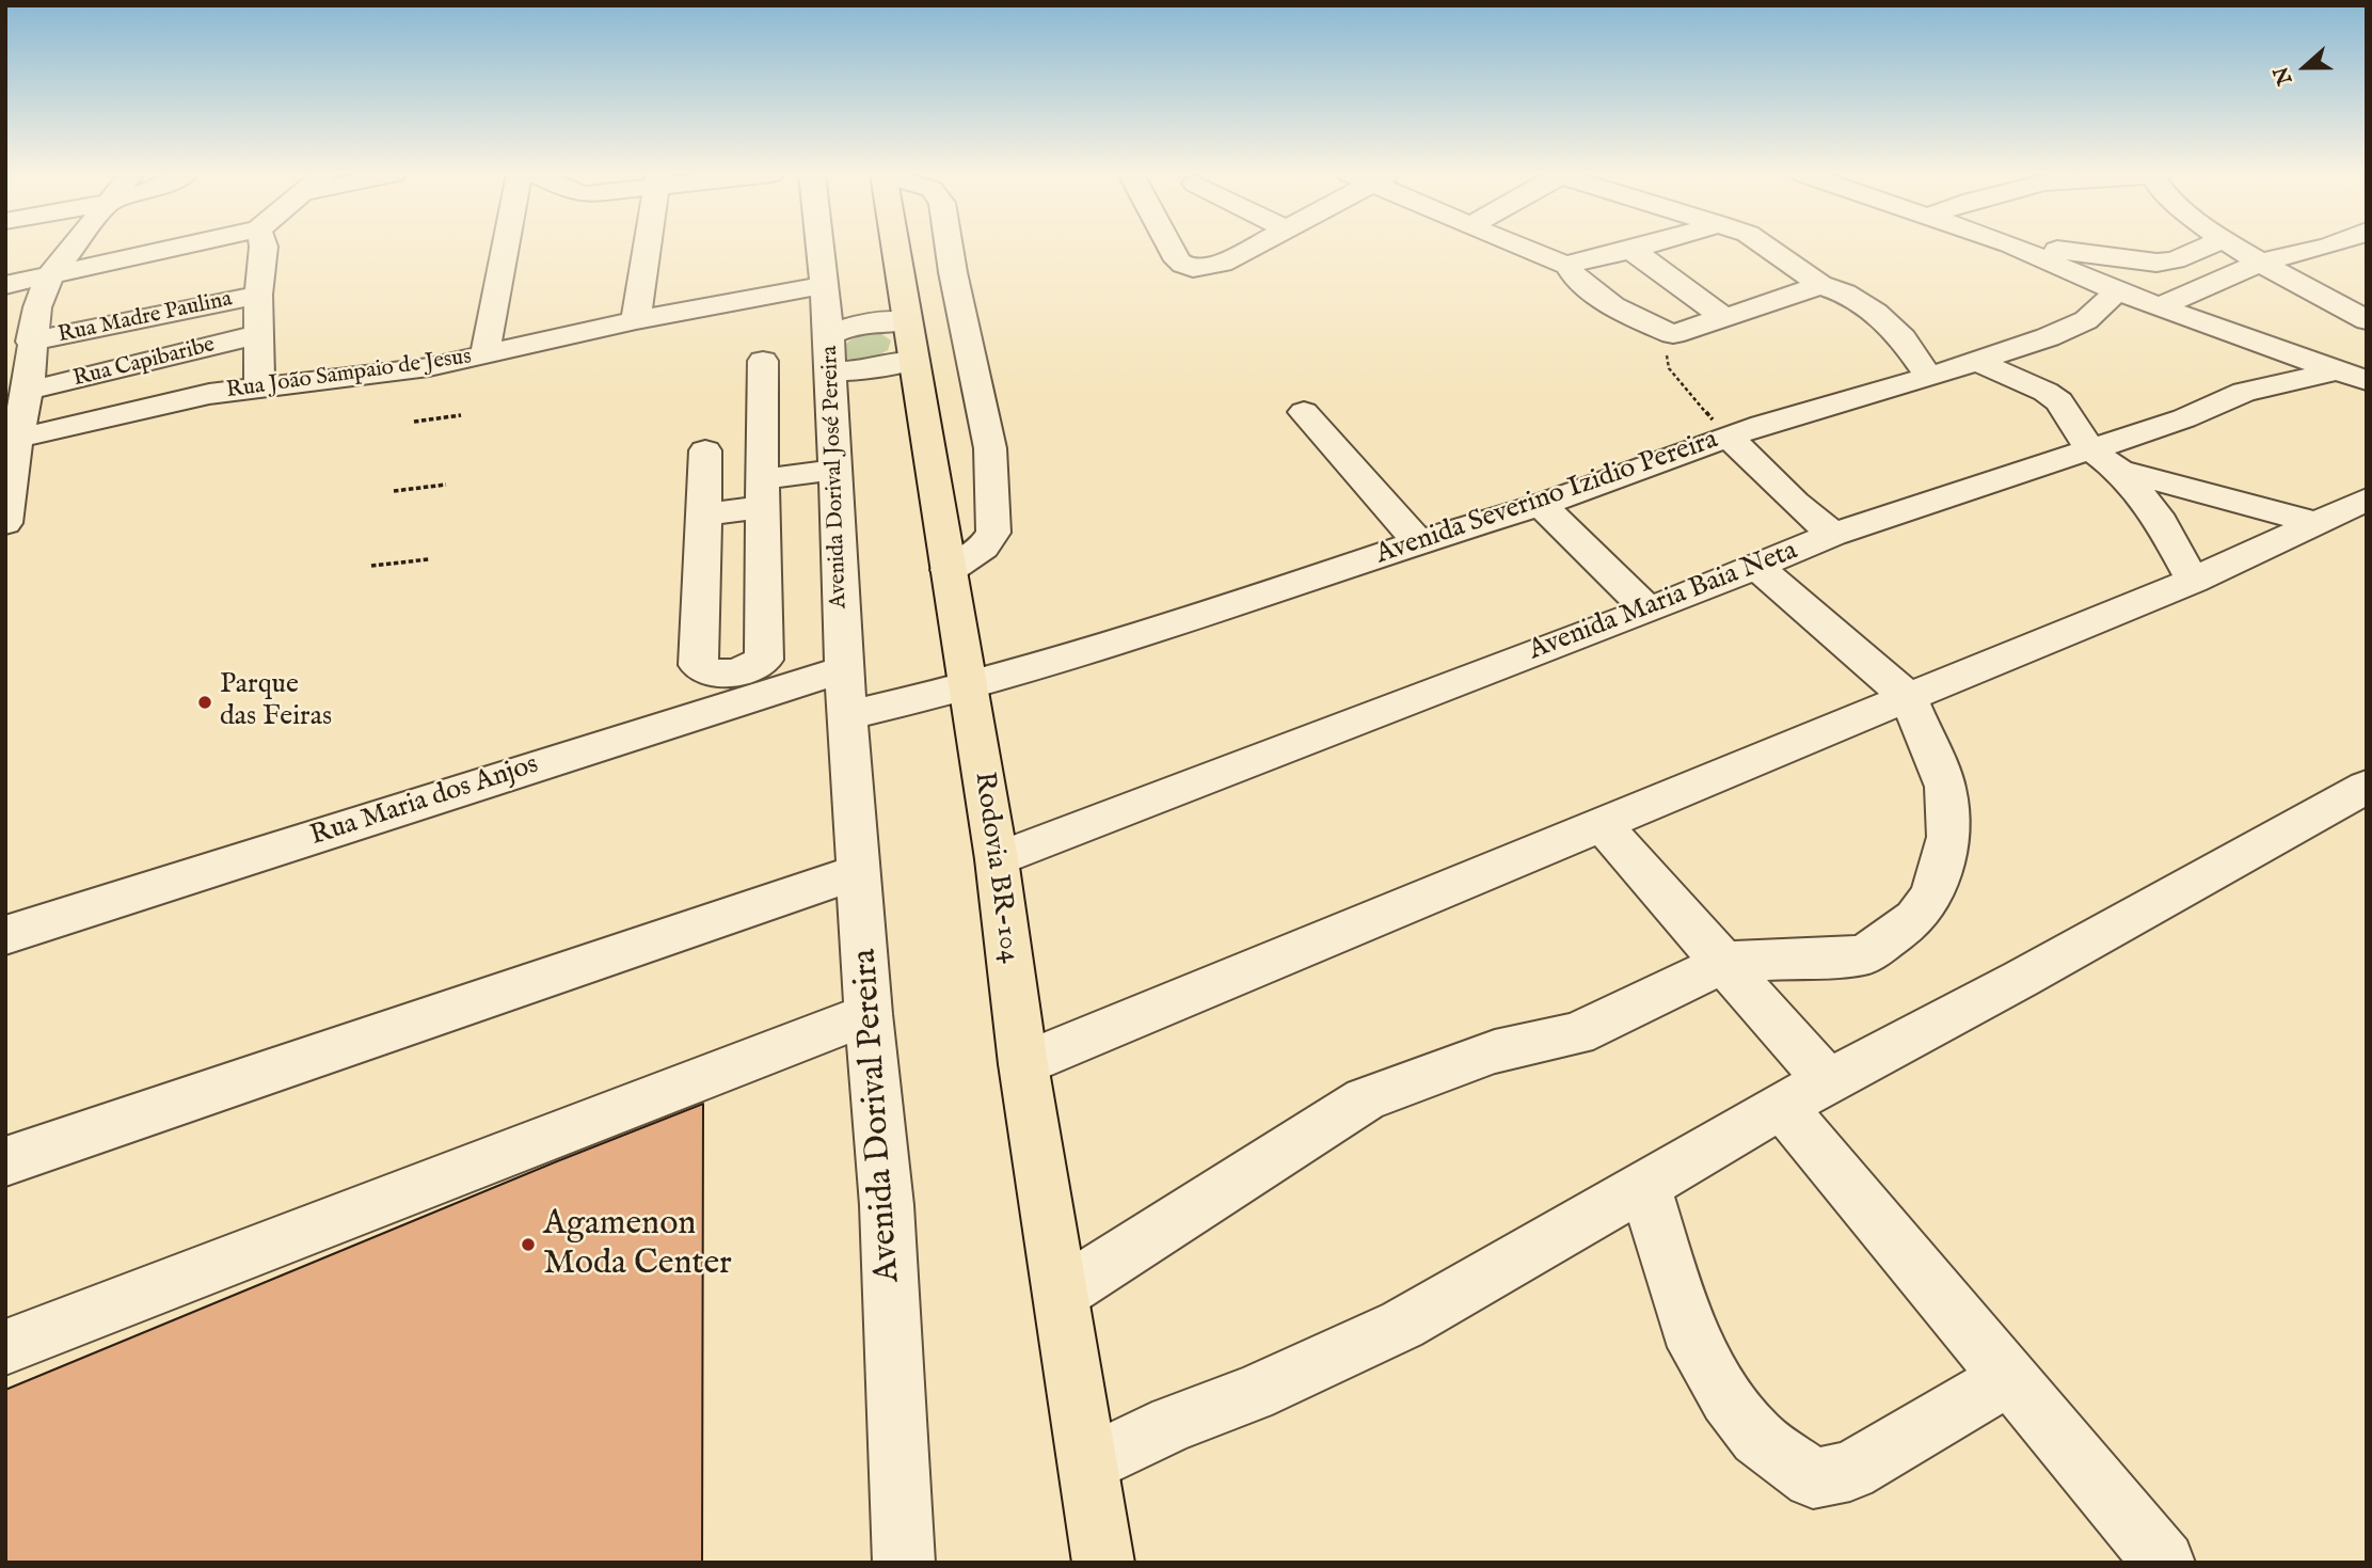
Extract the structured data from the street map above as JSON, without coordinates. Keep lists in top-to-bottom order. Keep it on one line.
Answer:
{"streets":{"highway":["Rodovia BR-104"],"street":["Rua Madre Paulina","Rua Capibaribe","Rua João Sampaio de Jesus","Avenida Dorival José Pereira","Avenida Severino Izidio Pereira","Avenida Maria Baia Neta","Rua Maria dos Anjos","Avenida Dorival Pereira"]},"crossings":[["Rua João Sampaio de Jesus","Avenida Dorival José Pereira"],["Avenida Dorival José Pereira","Avenida Severino Izidio Pereira"],["Avenida Dorival José Pereira","Rua Maria dos Anjos"],["Avenida Dorival José Pereira","Avenida Dorival Pereira"],["Avenida Severino Izidio Pereira","Rua Maria dos Anjos"],["Avenida Severino Izidio Pereira","Rodovia BR-104"],["Avenida Severino Izidio Pereira","Avenida Dorival Pereira"],["Avenida Maria Baia Neta","Rodovia BR-104"],["Rua Maria dos Anjos","Avenida Dorival Pereira"]],"places":["Parque das Feiras","Agamenon Moda Center"],"north":"left"}
